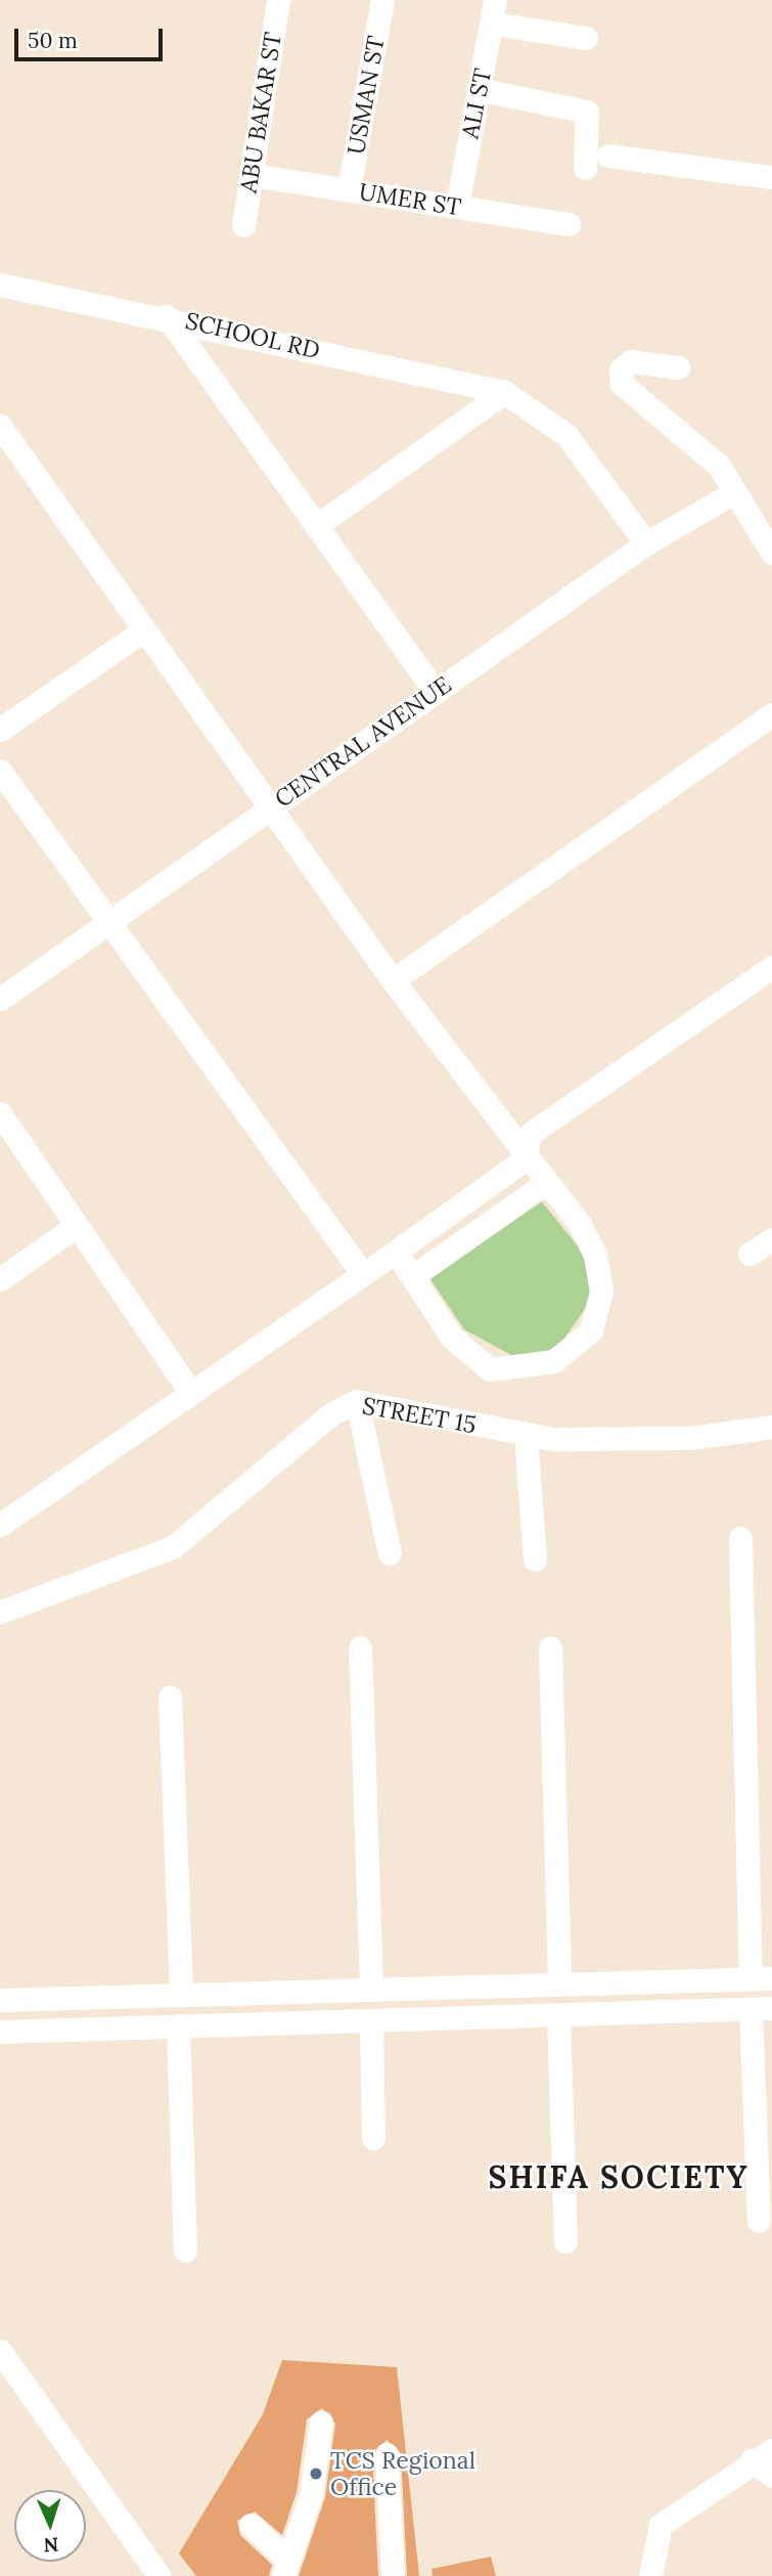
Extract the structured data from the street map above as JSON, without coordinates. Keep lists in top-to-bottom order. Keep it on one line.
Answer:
{"streets":{"street":["USMAN ST","ALI ST","ABU BAKAR ST","UMER ST","SCHOOL RD","CENTRAL AVENUE","STREET 15"]},"crossings":[["USMAN ST","UMER ST"],["ALI ST","UMER ST"],["ABU BAKAR ST","UMER ST"]],"districts":["SHIFA SOCIETY"],"places":["TCS Regional Office"],"scale_bar":"50 m","north":"bottom"}
